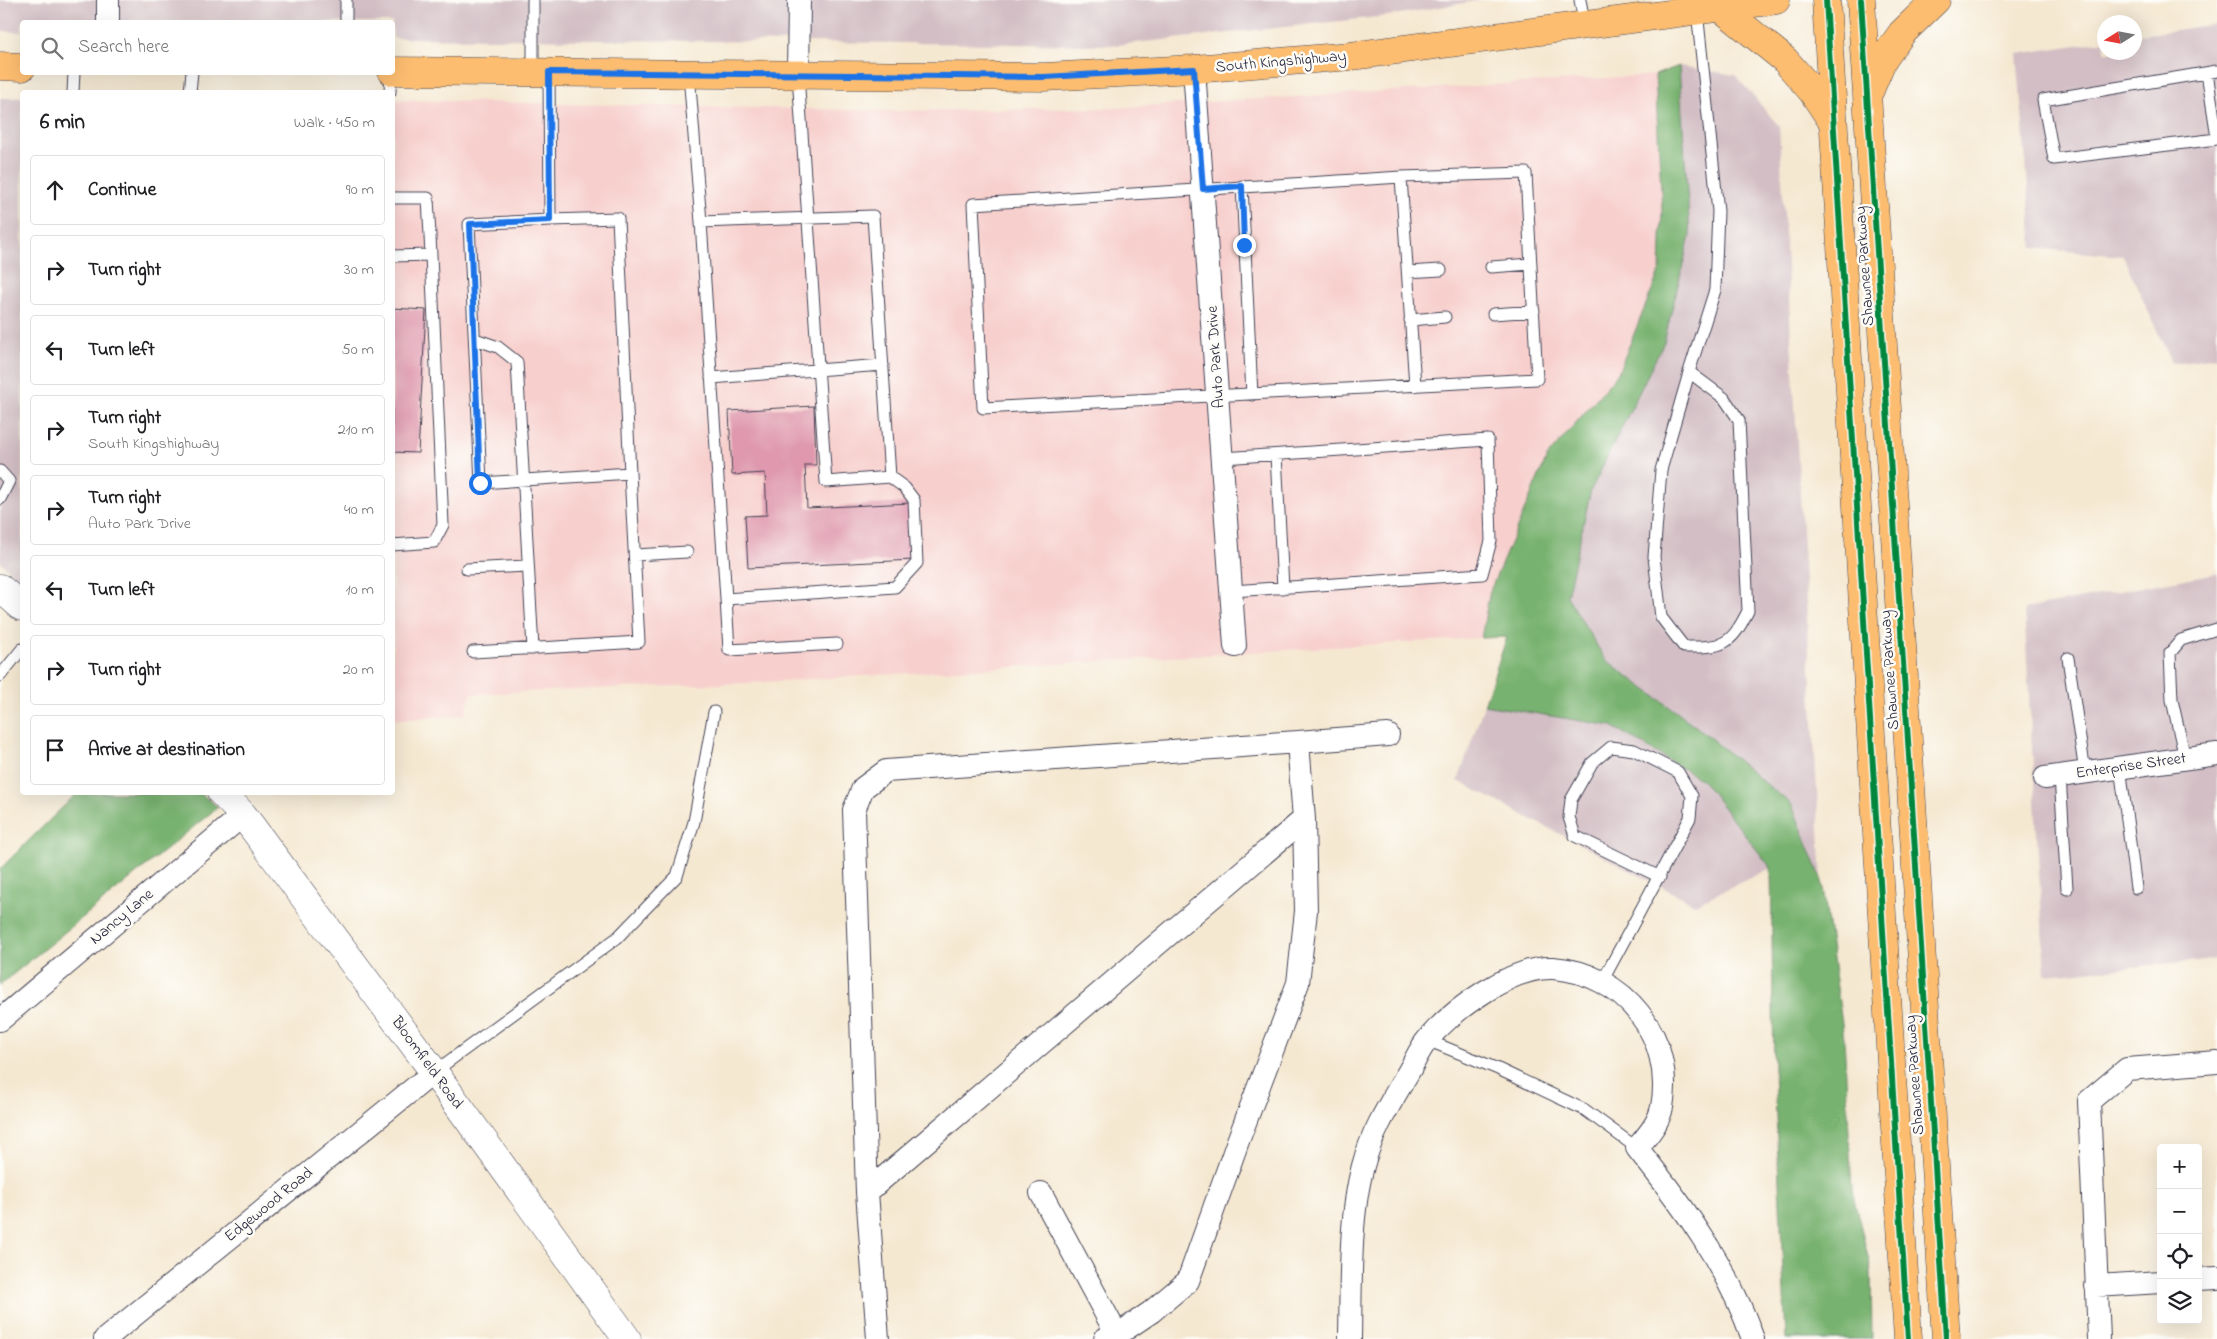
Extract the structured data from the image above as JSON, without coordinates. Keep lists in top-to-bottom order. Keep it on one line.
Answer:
{"streets":{"main road":["South Kingshighway","Shawnee Parkway"],"street":["Auto Park Drive","Enterprise Street","Nancy Lane","Bloomfield Road","Edgewood Road"]},"crossings":[["South Kingshighway","Auto Park Drive"],["Nancy Lane","Bloomfield Road"],["Bloomfield Road","Edgewood Road"]],"north":"left","page":{"search":"Search here","heading":["6 min","Walk · 450 m"],"list":[["Continue","90 m"],["Turn right","30 m"],["Turn left","50 m"],["Turn right","South Kingshighway","210 m"],["Turn right","Auto Park Drive","40 m"],["Turn left","10 m"],["Turn right","20 m"],"Arrive at destination"],"map_buttons":["+","−"]}}
